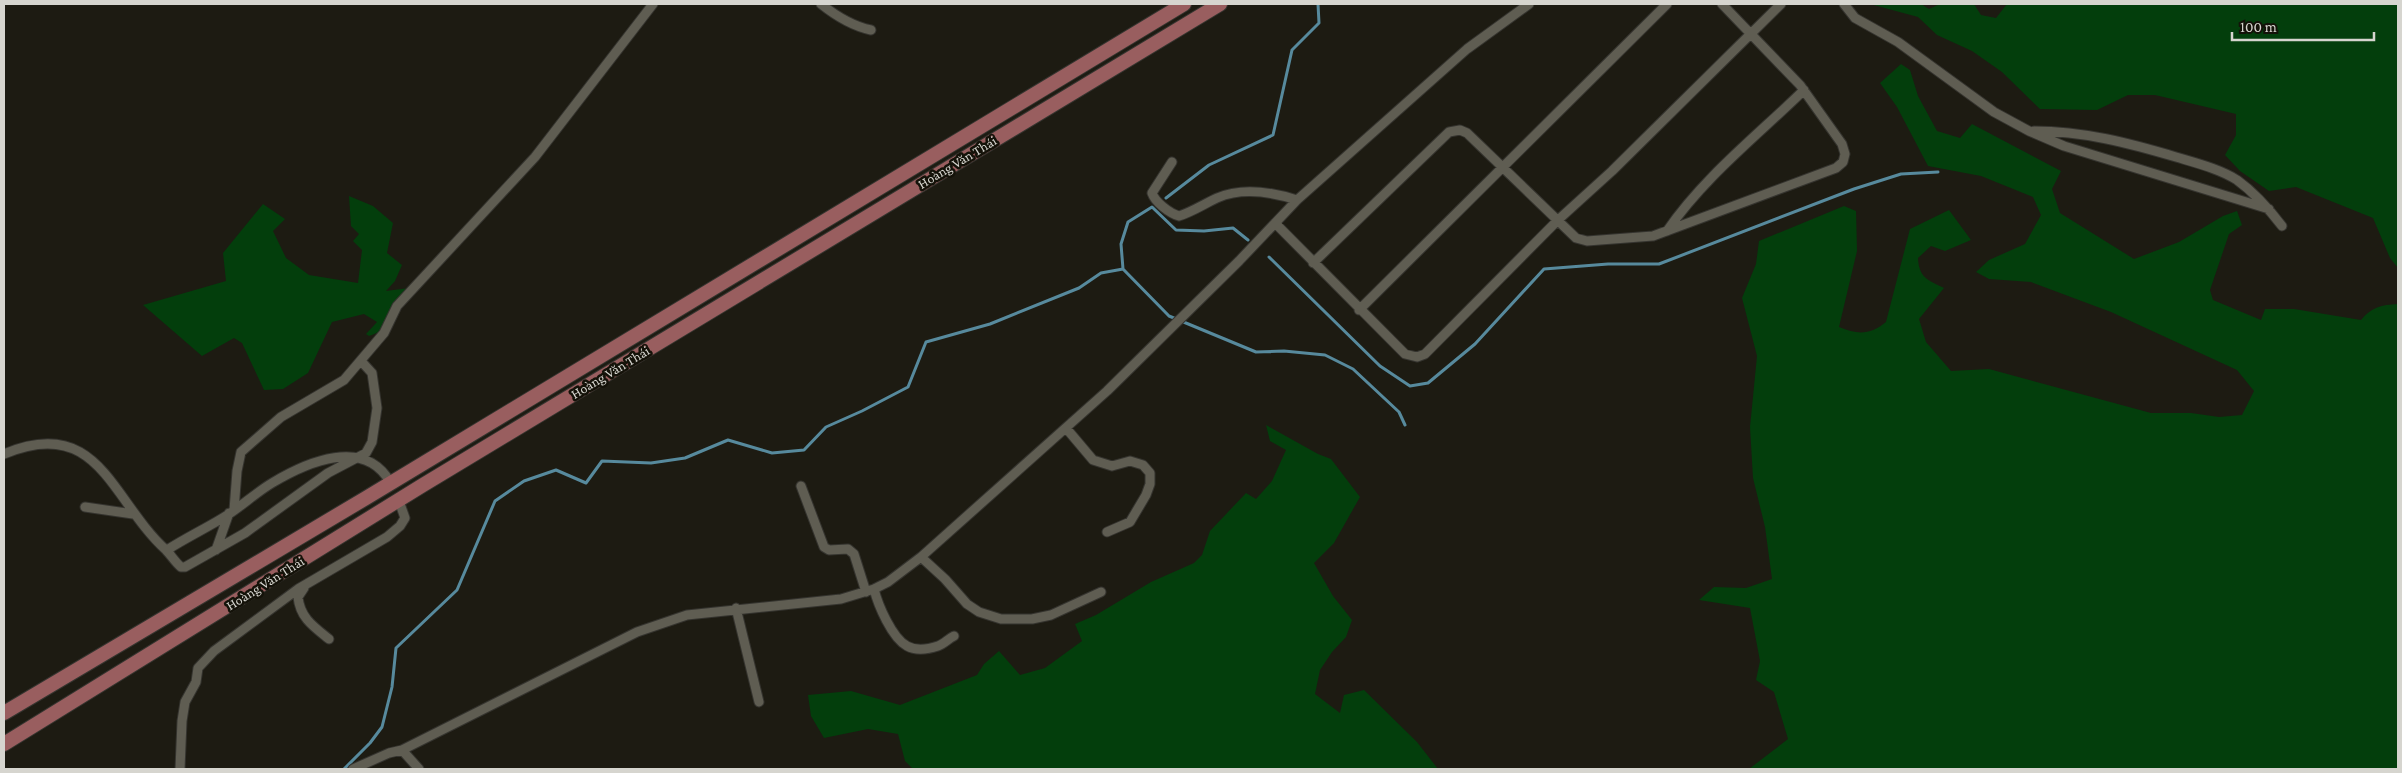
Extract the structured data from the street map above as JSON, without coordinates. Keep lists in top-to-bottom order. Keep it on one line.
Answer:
{"streets":{"main road":["Hoàng Văn Thái"]},"scale_bar":"100 m"}
